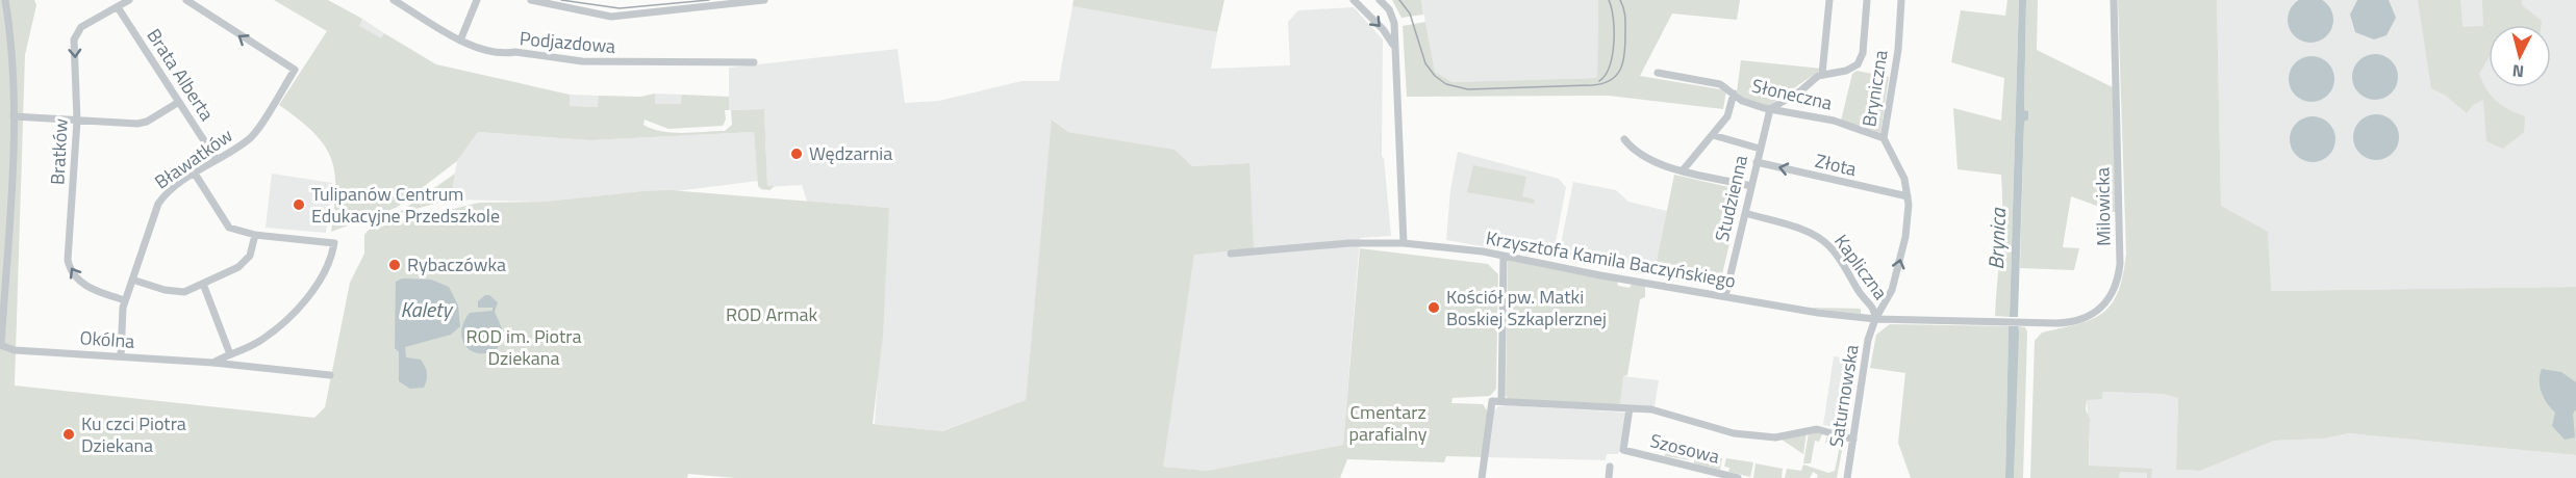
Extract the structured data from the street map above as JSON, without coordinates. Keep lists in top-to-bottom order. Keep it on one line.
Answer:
{"streets":{"street":["Podjazdowa","Brata Alberta","Bryniczna","Słoneczna","Bratków","Bławatków","Złota","Studzienna","Milowicka","Krzysztofa Kamila Baczyńskiego","Kapliczna","Okólna","Saturnowska","Szosowa"]},"crossings":[["Brata Alberta","Bratków"],["Brata Alberta","Bławatków"],["Bryniczna","Słoneczna"],["Bryniczna","Złota"],["Bryniczna","Krzysztofa Kamila Baczyńskiego"],["Bryniczna","Kapliczna"],["Bryniczna","Saturnowska"],["Słoneczna","Studzienna"],["Bratków","Bławatków"],["Bławatków","Okólna"],["Złota","Studzienna"],["Studzienna","Krzysztofa Kamila Baczyńskiego"],["Studzienna","Kapliczna"],["Milowicka","Krzysztofa Kamila Baczyńskiego"],["Krzysztofa Kamila Baczyńskiego","Kapliczna"],["Krzysztofa Kamila Baczyńskiego","Saturnowska"],["Kapliczna","Saturnowska"]],"one_way":["Bryniczna","Złota"],"water":["Brynica","Kalety"],"parks":["ROD Armak","ROD im. Piotra Dziekana","Cmentarz parafialny"],"places":["Wędzarnia","Tulipanów Centrum Edukacyjne Przedszkole","Rybaczówka","Kościół pw. Matki Boskiej Szkaplerznej","Ku czci Piotra Dziekana"],"north":"bottom"}
